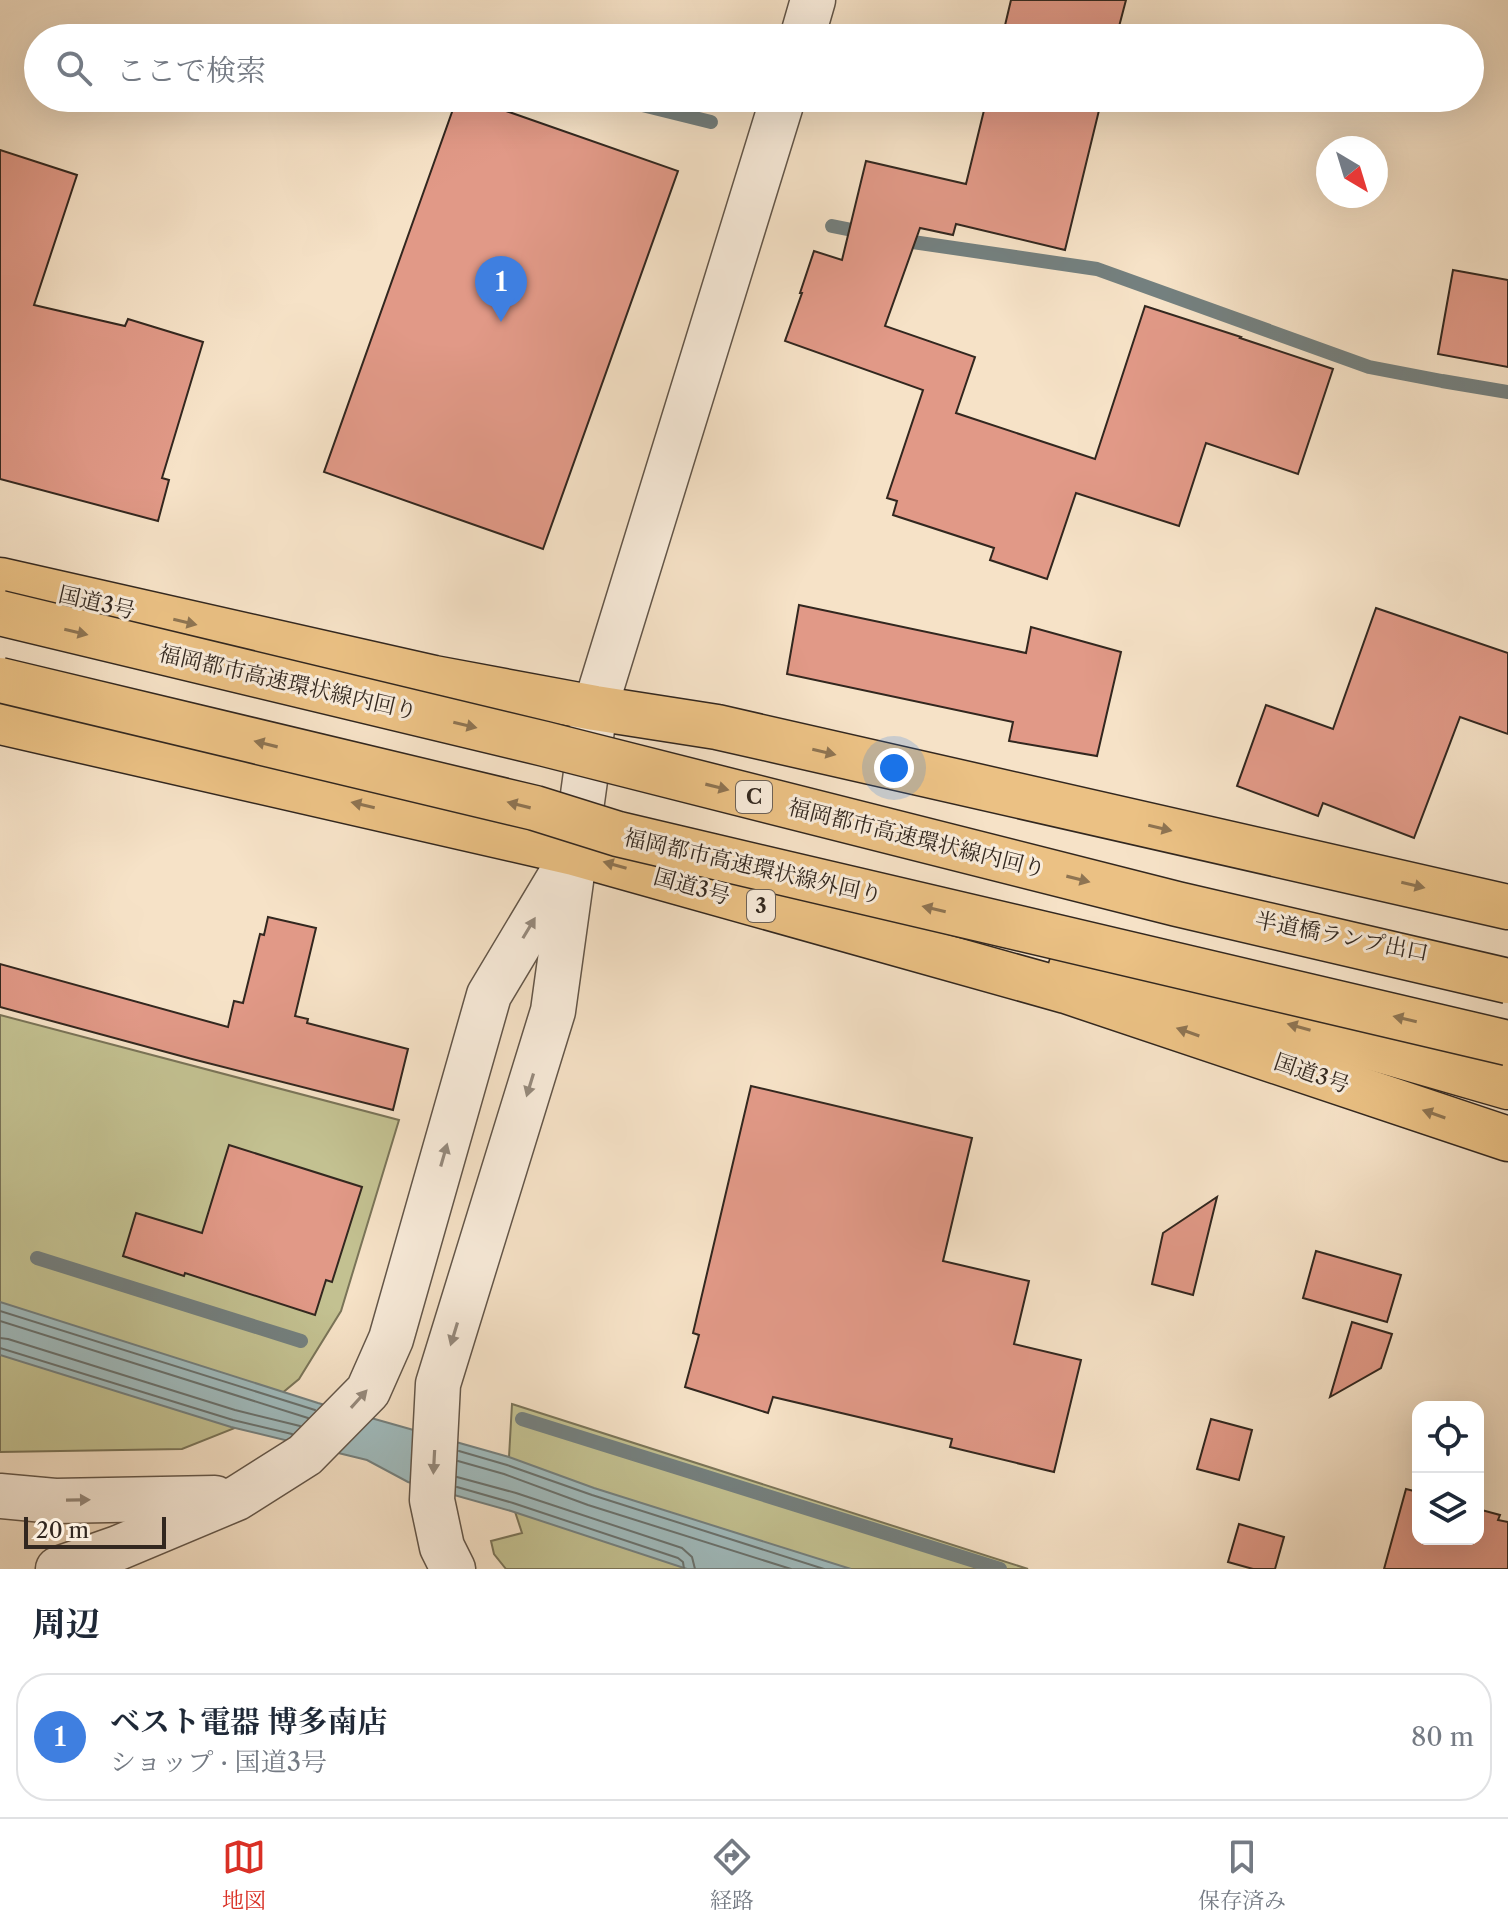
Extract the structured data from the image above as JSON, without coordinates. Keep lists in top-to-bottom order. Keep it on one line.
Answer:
{"streets":{"highway":["国道3号","福岡都市高速環状線内回り","C","福岡都市高速環状線外回り","3","半道橋ランプ出口"]},"crossings":[["福岡都市高速環状線内回り","半道橋ランプ出口"]],"scale_bar":"20 m","north":"bottom right","page":{"search":"ここで検索","pins":"1","scale":"20 m","heading":"周辺","list":[{"mark":"1","name":"ベスト電器 博多南店","note":"ショップ · 国道3号","value":"80 m"}],"nav":["地図","経路","保存済み"]}}
